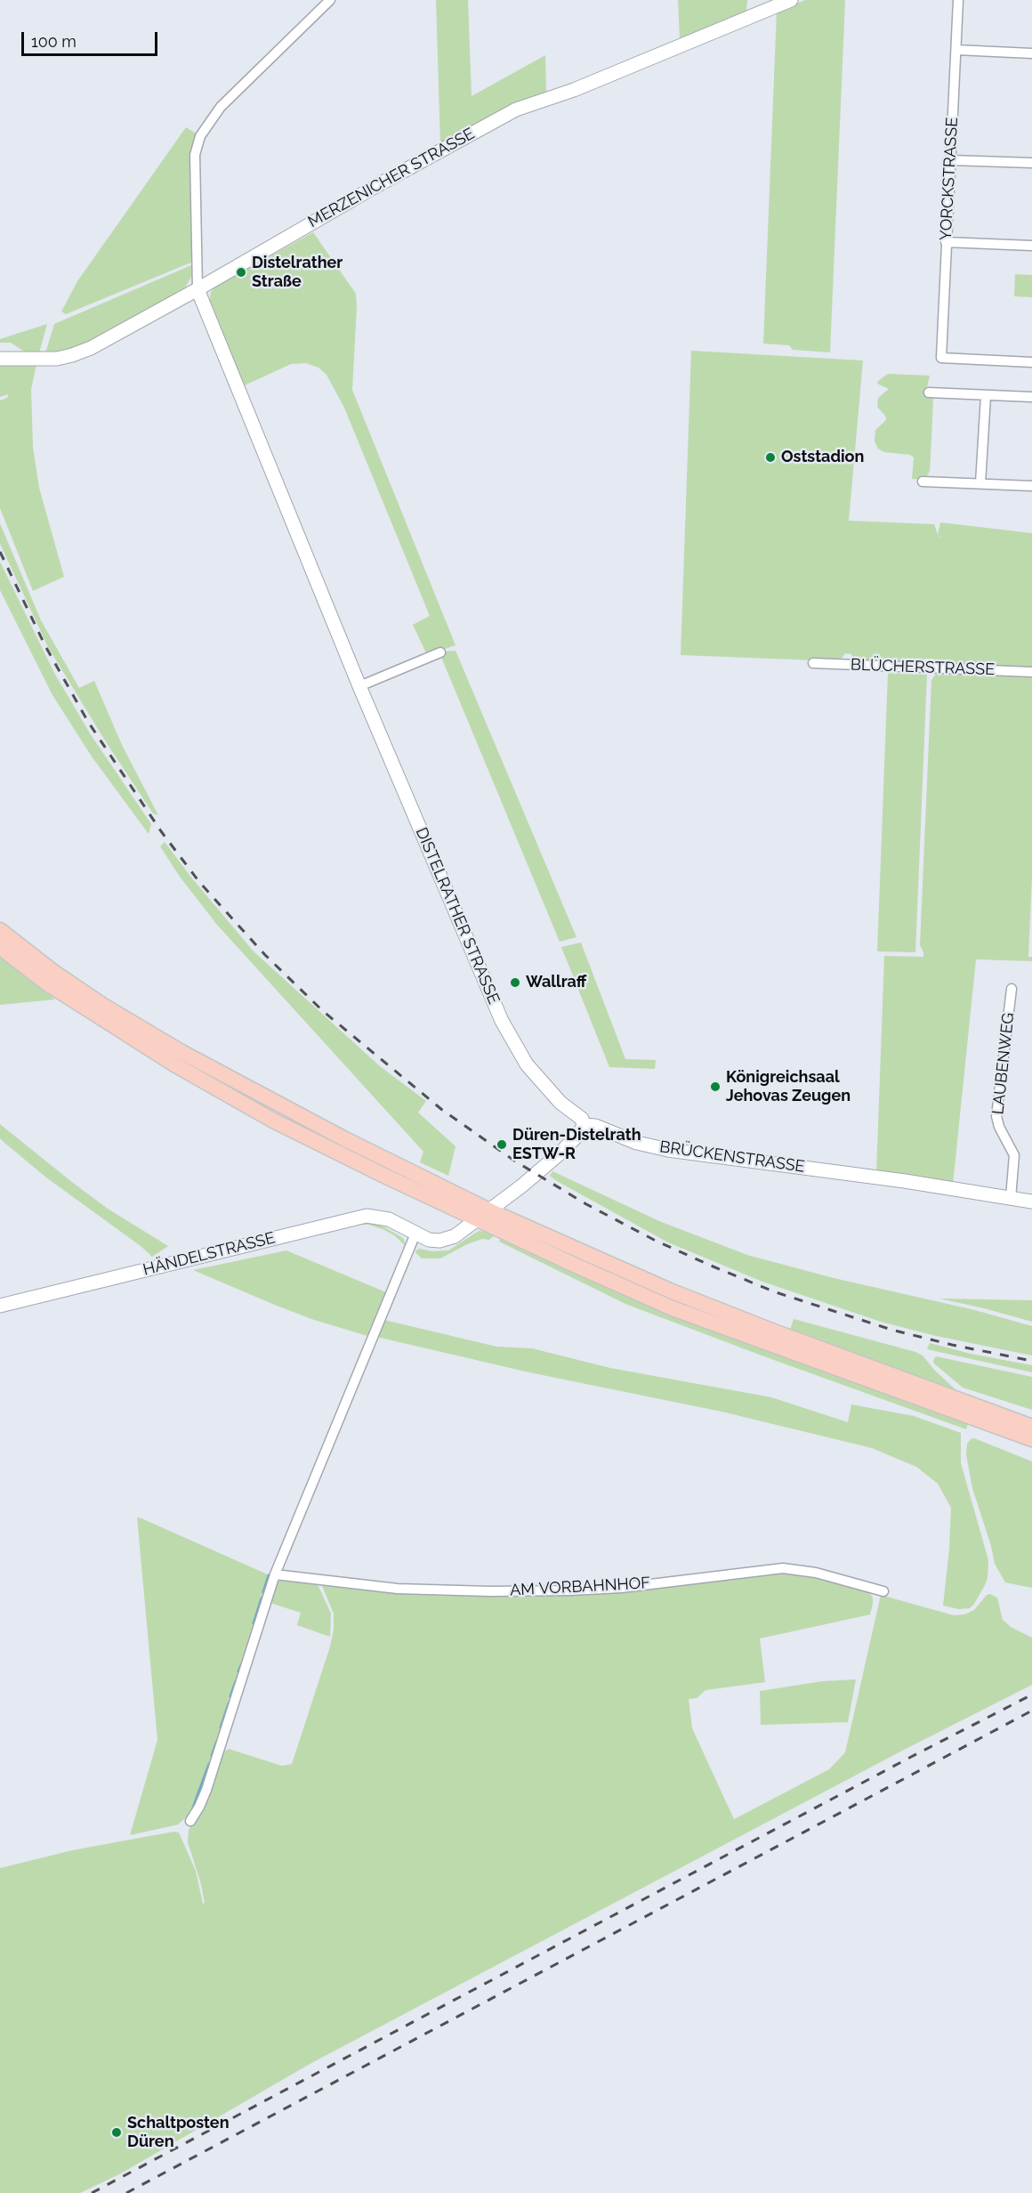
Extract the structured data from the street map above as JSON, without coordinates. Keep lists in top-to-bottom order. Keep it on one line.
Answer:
{"streets":{"street":["MERZENICHER STRASSE","YORCKSTRASSE","BLÜCHERSTRASSE","DISTELRATHER STRASSE","LAUBENWEG","BRÜCKENSTRASSE","HÄNDELSTRASSE","AM VORBAHNHOF"]},"crossings":[["MERZENICHER STRASSE","DISTELRATHER STRASSE"],["DISTELRATHER STRASSE","BRÜCKENSTRASSE"],["LAUBENWEG","BRÜCKENSTRASSE"]],"places":["Distelrather Straße","Oststadion","Wallraff","Königreichsaal Jehovas Zeugen","Düren-Distelrath ESTW-R","Schaltposten Düren"],"scale_bar":"100 m"}
